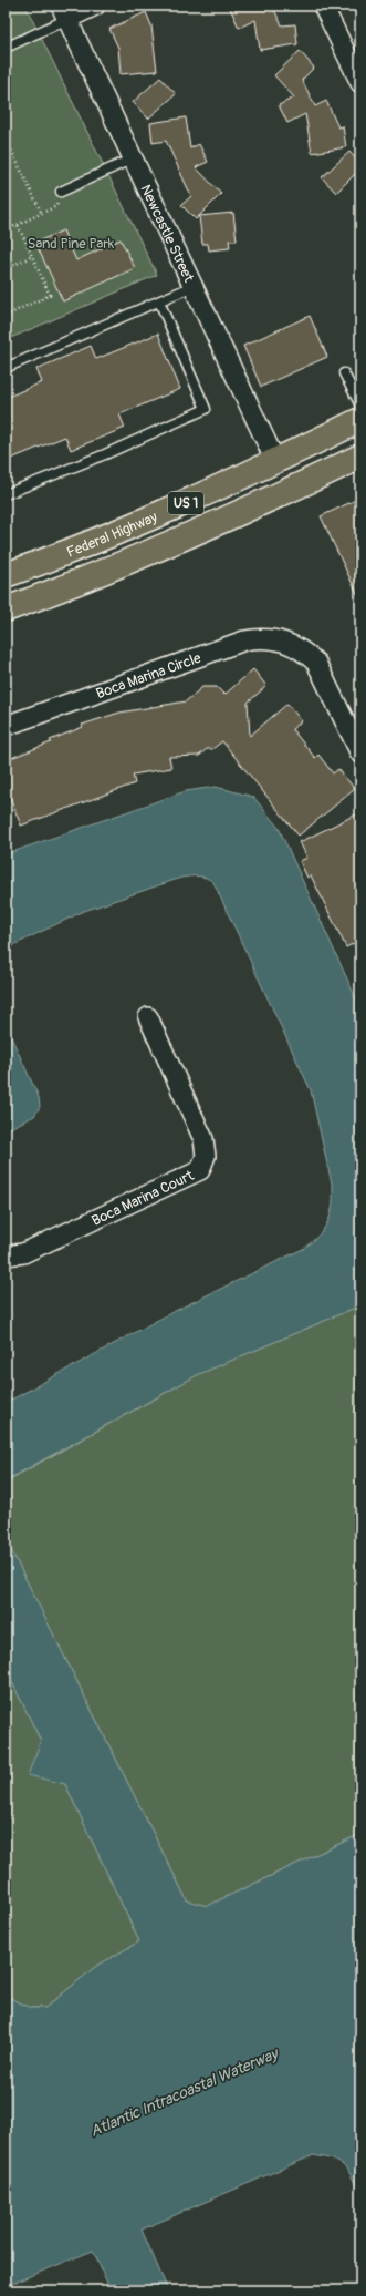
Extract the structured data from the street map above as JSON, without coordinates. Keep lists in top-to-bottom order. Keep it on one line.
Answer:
{"streets":{"main road":["US 1","Federal Highway"],"street":["Newcastle Street","Boca Marina Circle","Boca Marina Court"]},"crossings":[["Newcastle Street","Federal Highway"]],"water":["Atlantic Intracoastal Waterway"],"parks":["Sand Pine Park"]}
